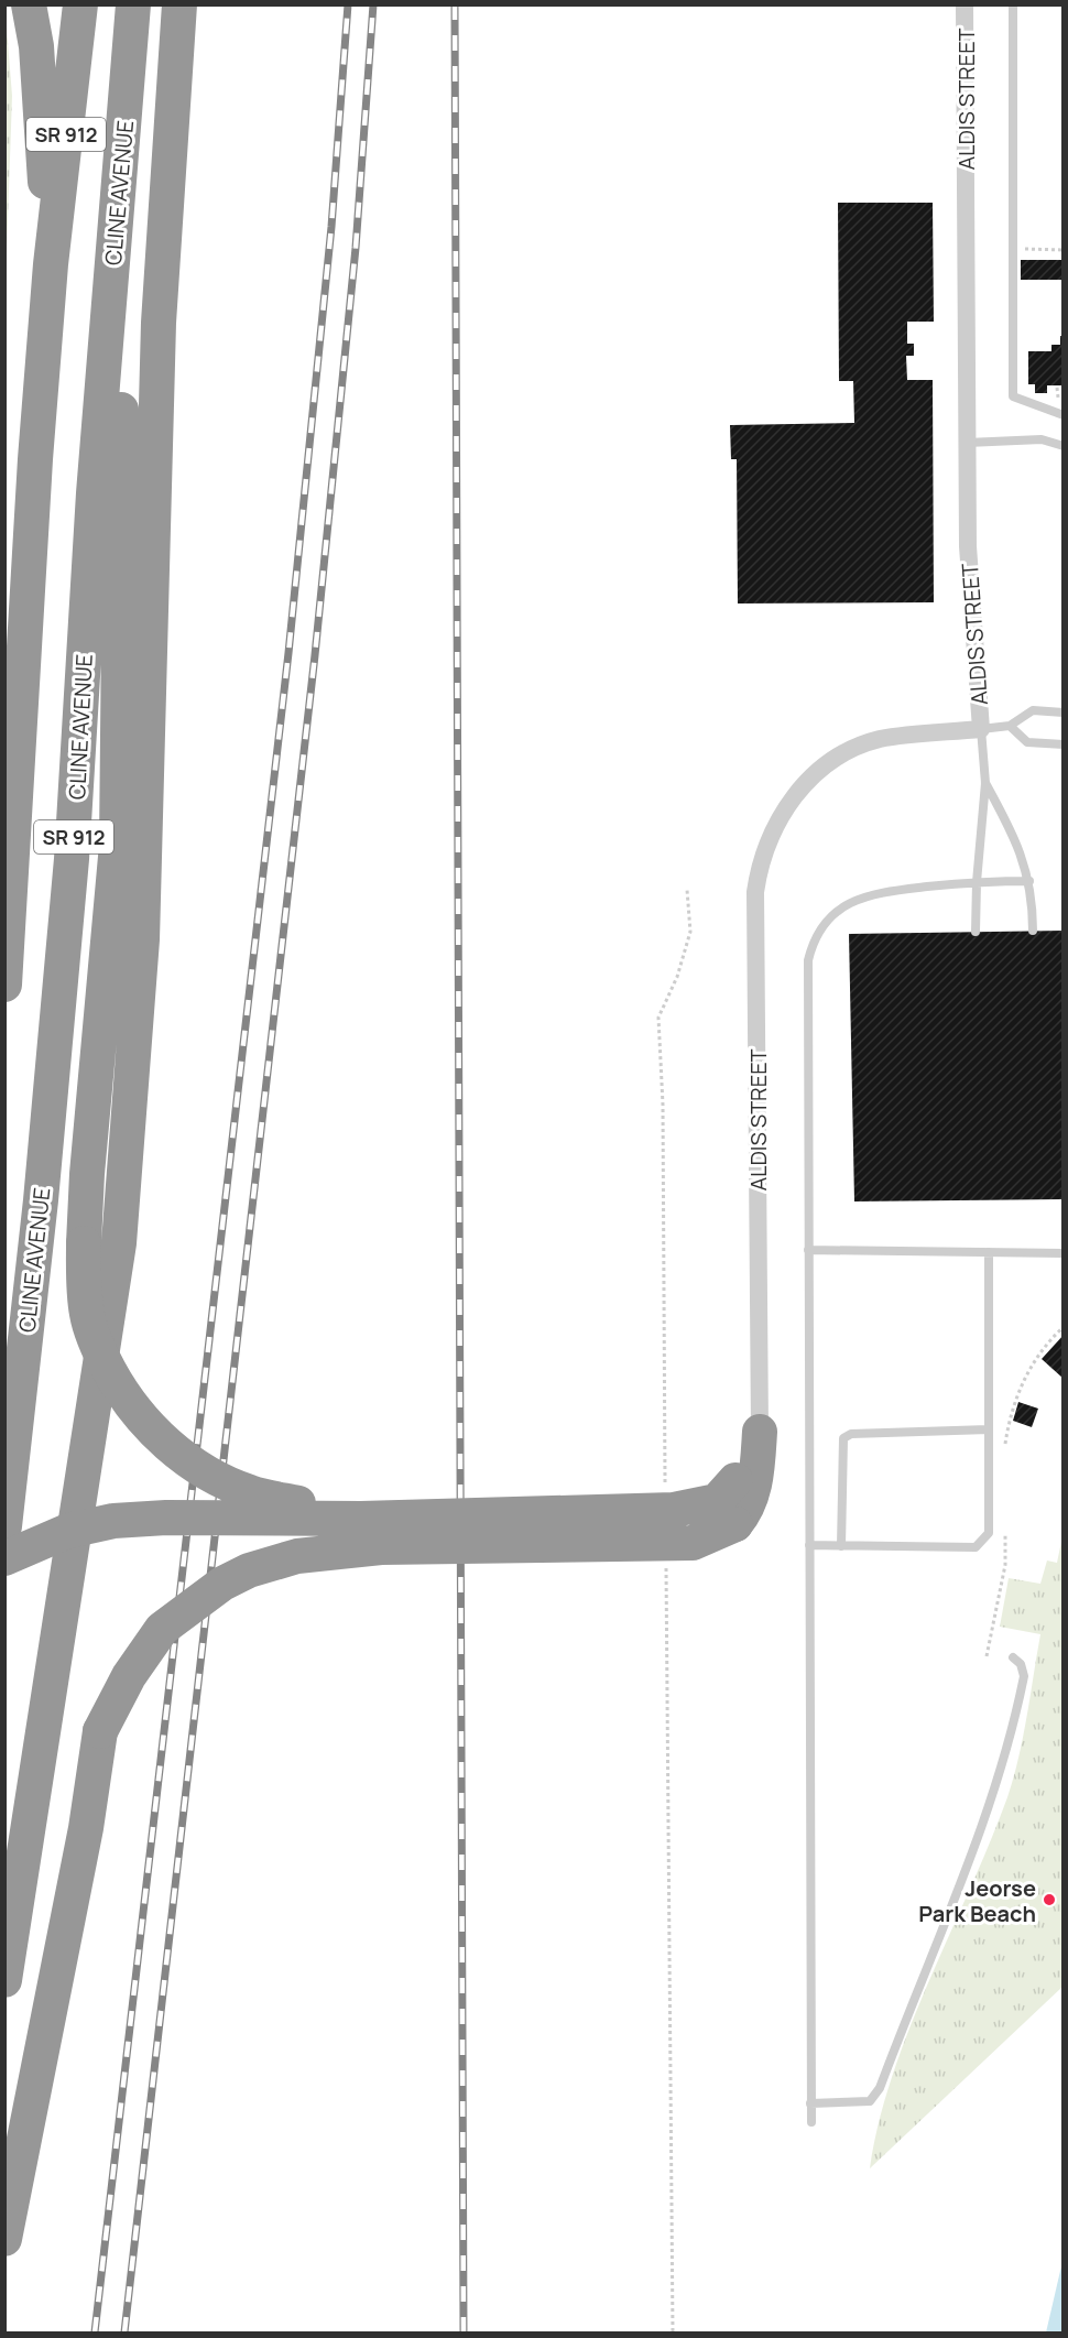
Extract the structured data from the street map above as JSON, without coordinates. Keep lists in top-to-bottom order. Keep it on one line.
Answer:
{"streets":{"highway":["SR 912","CLINE AVENUE"],"street":["ALDIS STREET"]},"places":["Jeorse Park Beach"]}
